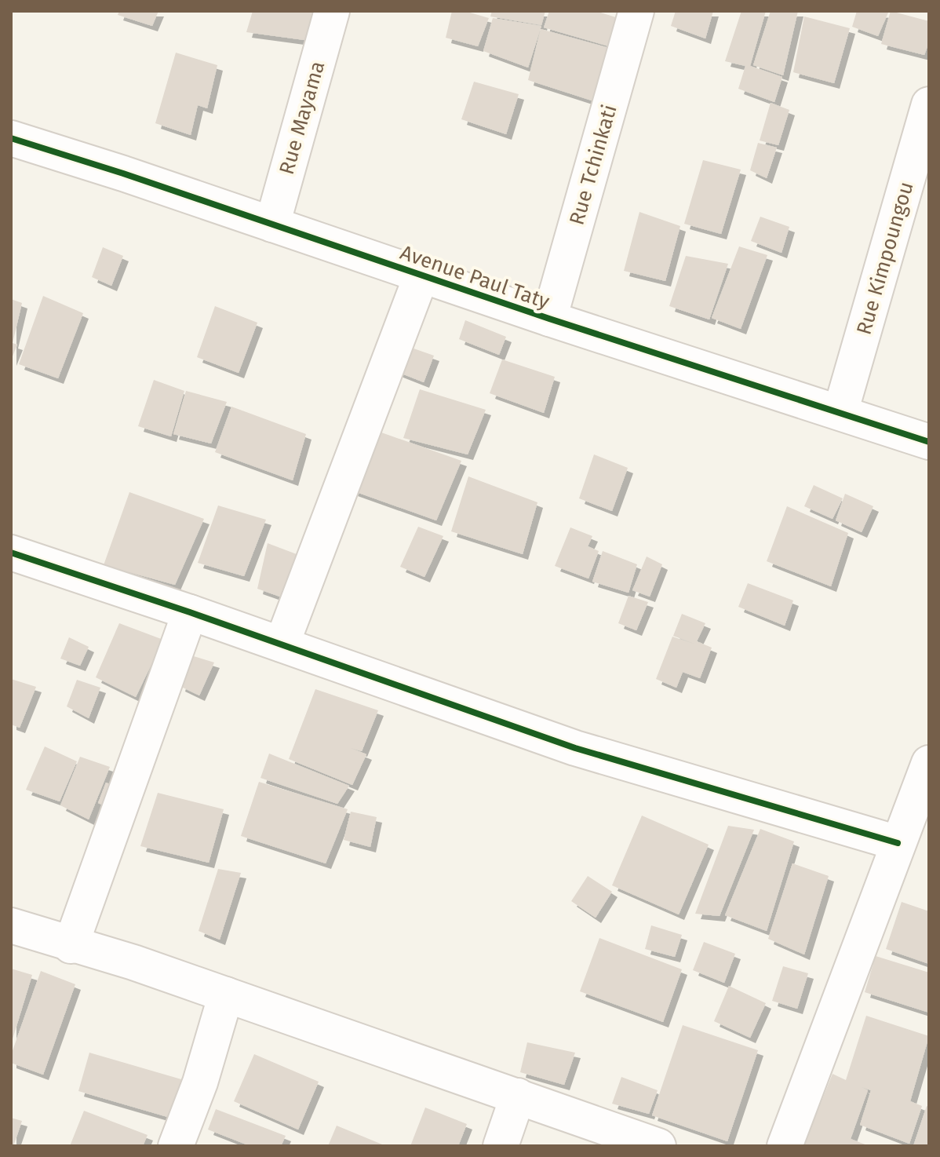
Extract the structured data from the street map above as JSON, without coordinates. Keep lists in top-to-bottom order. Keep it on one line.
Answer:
{"streets":{"street":["Rue Mayama","Rue Tchinkati","Rue Kimpoungou","Avenue Paul Taty"]},"crossings":[["Rue Mayama","Avenue Paul Taty"],["Rue Tchinkati","Avenue Paul Taty"],["Rue Kimpoungou","Avenue Paul Taty"]]}
